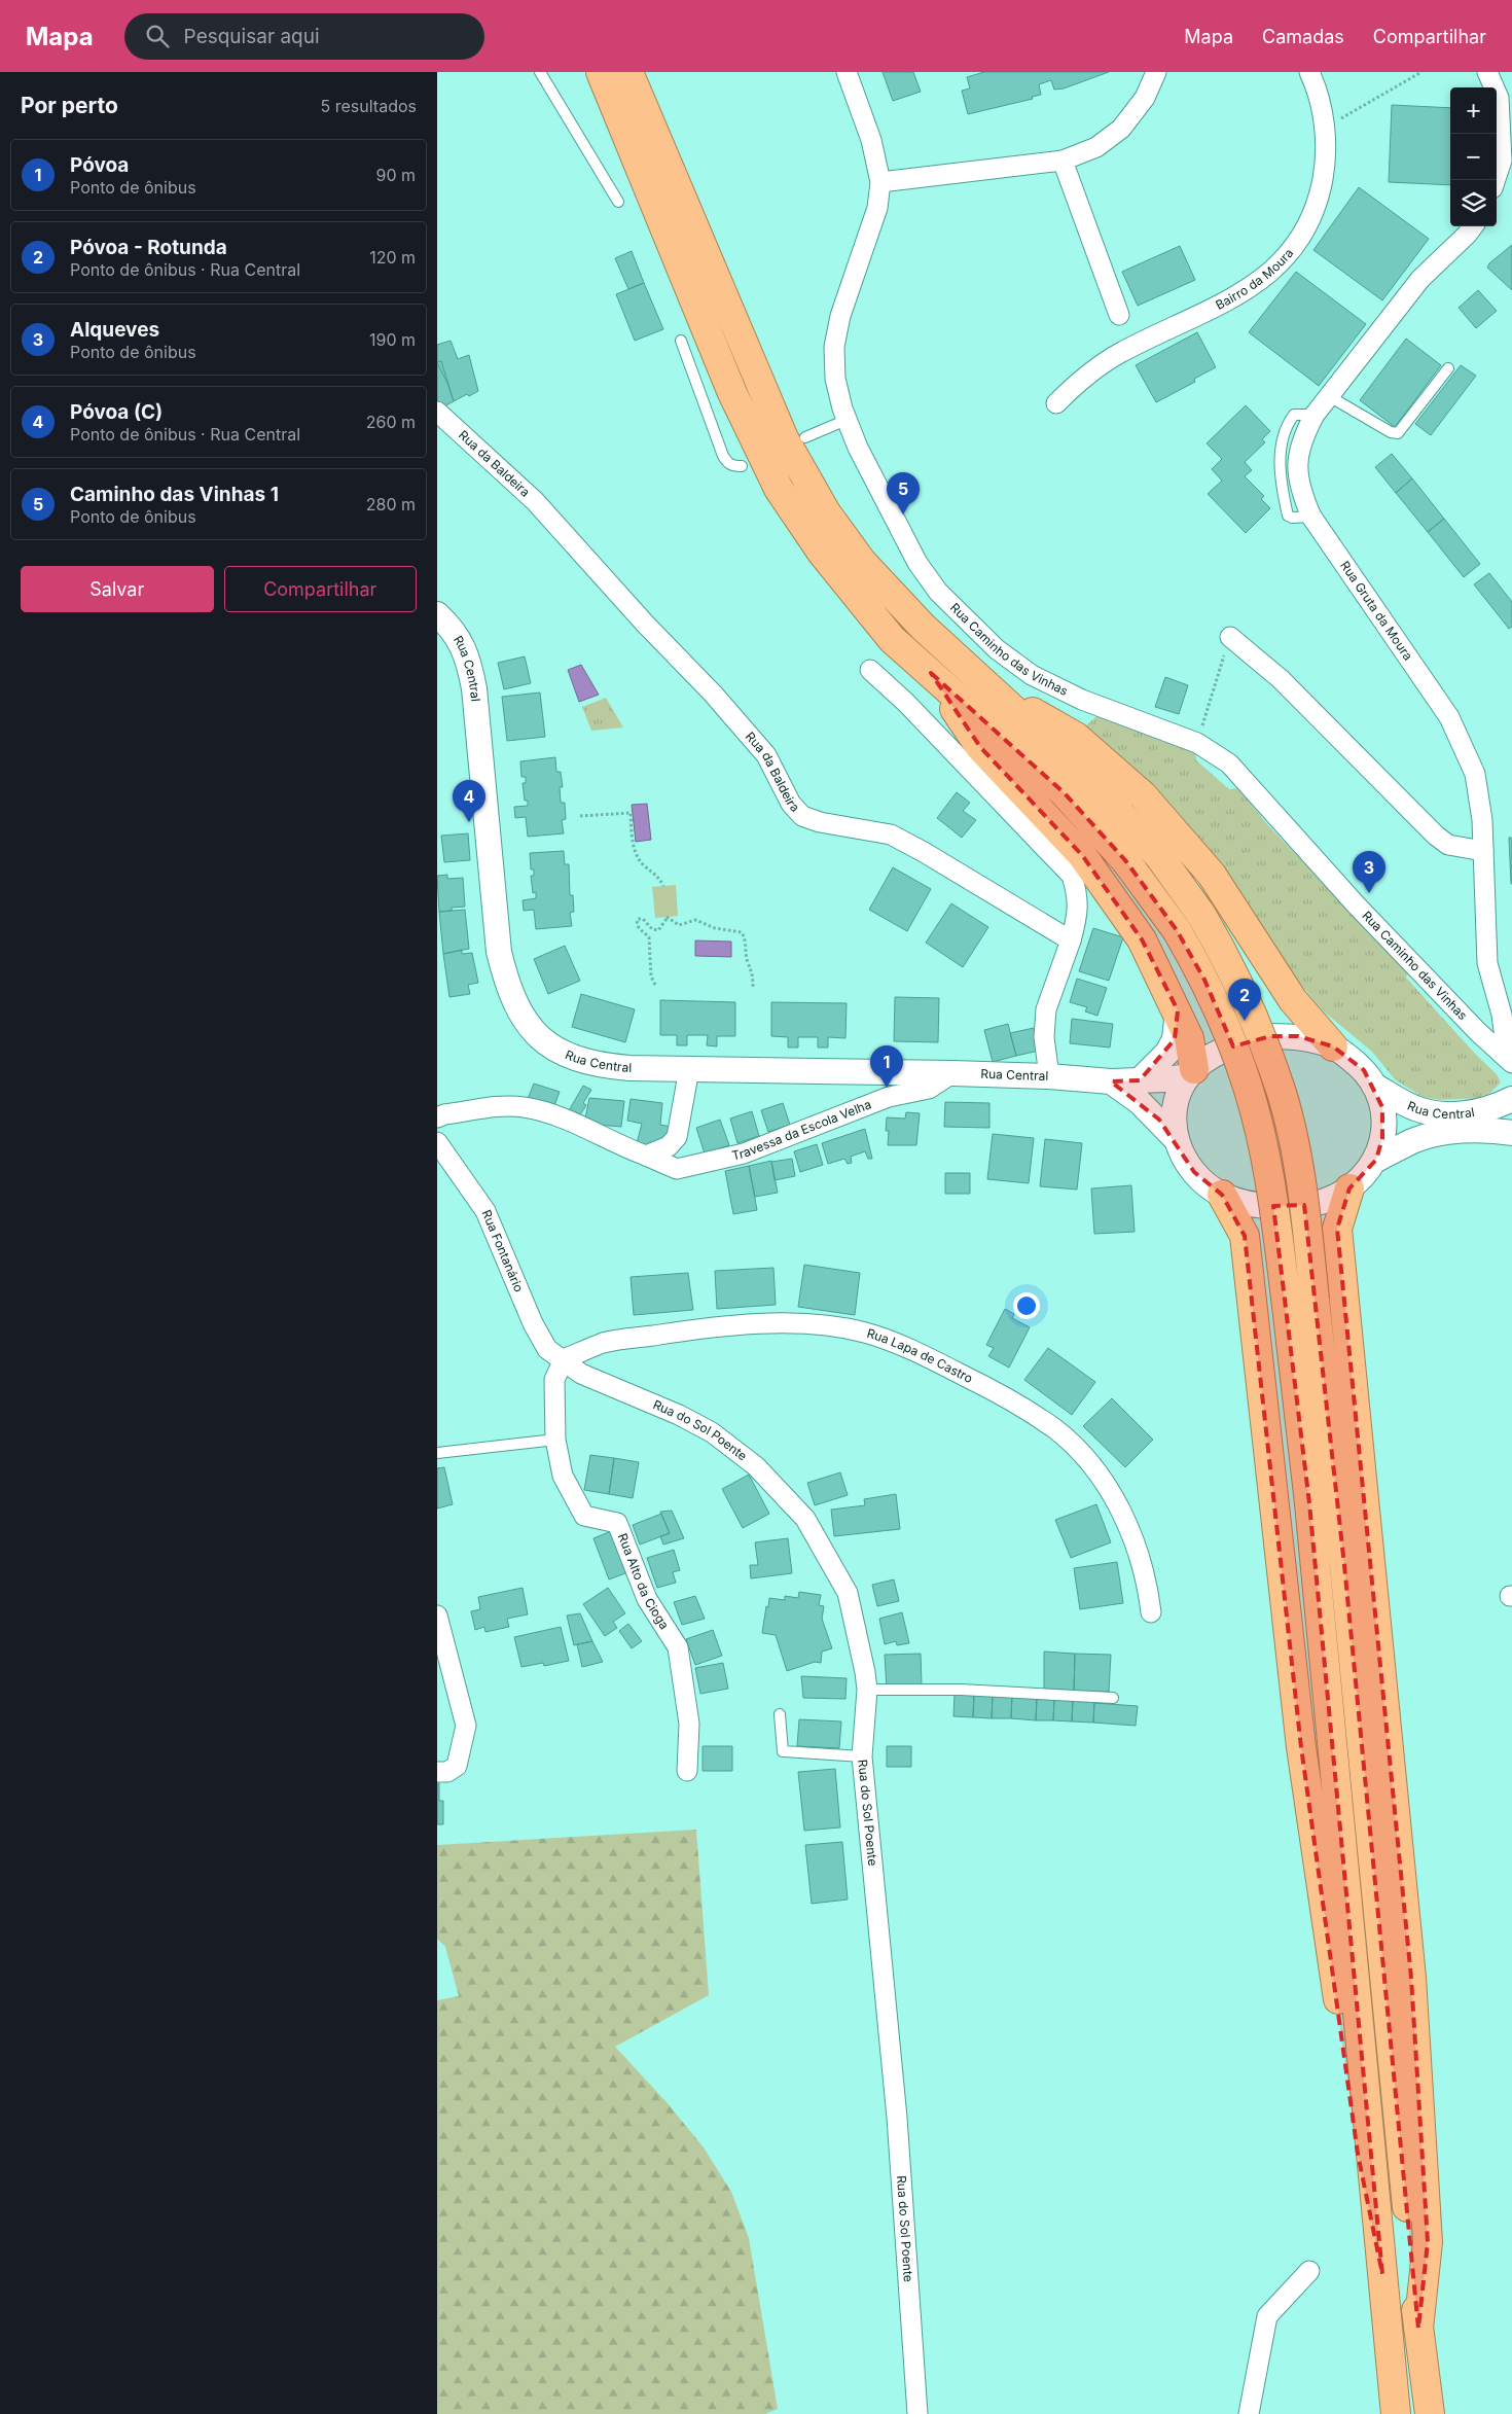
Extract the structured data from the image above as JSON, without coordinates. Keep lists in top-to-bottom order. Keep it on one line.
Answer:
{"streets":{"street":["Bairro da Moura","Rua da Baldeira","Rua Gruta da Moura","Rua Caminho das Vinhas","Rua Central","Travessa da Escola Velha","Rua Fontanário","Rua Lapa de Castro","Rua do Sol Poente","Rua Alto da Cioga"]},"crossings":[["Rua Gruta da Moura","Rua Caminho das Vinhas"],["Rua Central","Travessa da Escola Velha"],["Rua Fontanário","Rua Lapa de Castro"],["Rua Fontanário","Rua do Sol Poente"],["Rua Fontanário","Rua Alto da Cioga"],["Rua Lapa de Castro","Rua do Sol Poente"],["Rua Lapa de Castro","Rua Alto da Cioga"],["Rua do Sol Poente","Rua Alto da Cioga"]],"page":{"header":"Mapa","search":"Pesquisar aqui","nav":["Mapa","Camadas","Compartilhar"],"heading":["Por perto","5 resultados"],"map_buttons":["+","−"],"list":[{"mark":"1","name":"Póvoa","note":"Ponto de ônibus","value":"90 m"},{"mark":"2","name":"Póvoa - Rotunda","note":"Ponto de ônibus · Rua Central","value":"120 m"},{"mark":"3","name":"Alqueves","note":"Ponto de ônibus","value":"190 m"},{"mark":"4","name":"Póvoa (C)","note":"Ponto de ônibus · Rua Central","value":"260 m"},{"mark":"5","name":"Caminho das Vinhas 1","note":"Ponto de ônibus","value":"280 m"}],"pins":["5","4","3","2","1"],"buttons":["Salvar","Compartilhar"]}}
